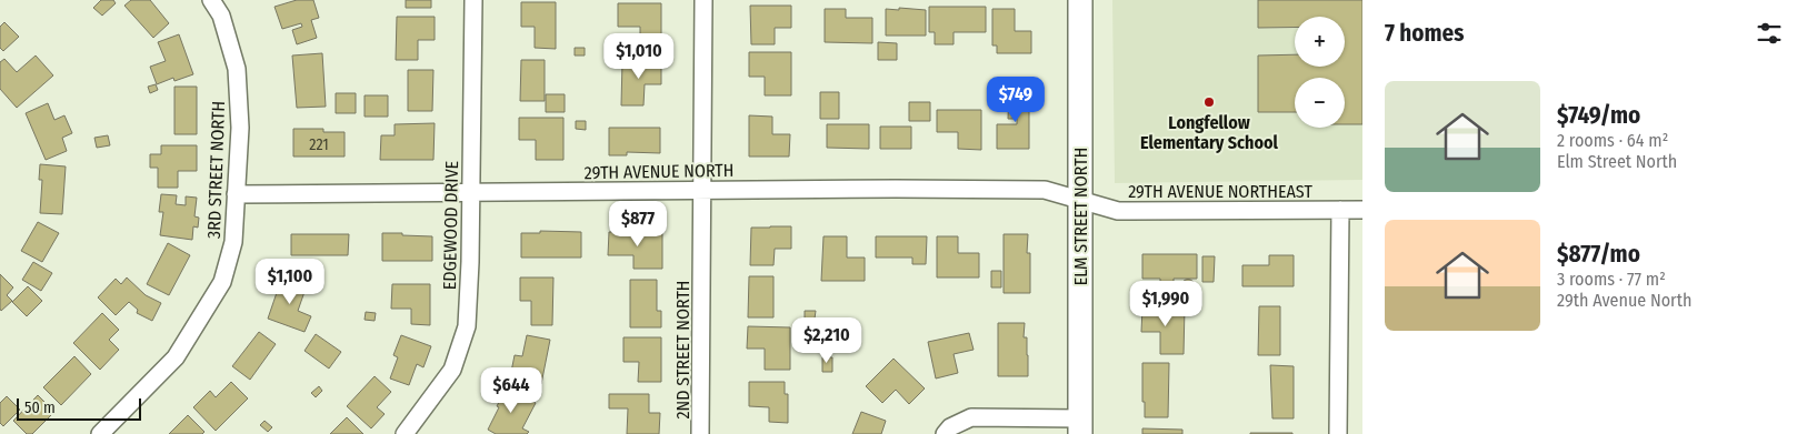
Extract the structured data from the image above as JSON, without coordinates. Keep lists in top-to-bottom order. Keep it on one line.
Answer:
{"streets":{"street":["3RD STREET NORTH","29TH AVENUE NORTH","29TH AVENUE NORTHEAST","ELM STREET NORTH","EDGEWOOD DRIVE","2ND STREET NORTH"]},"crossings":[["3RD STREET NORTH","29TH AVENUE NORTH"],["29TH AVENUE NORTH","29TH AVENUE NORTHEAST"],["29TH AVENUE NORTH","ELM STREET NORTH"],["29TH AVENUE NORTH","EDGEWOOD DRIVE"],["29TH AVENUE NORTH","2ND STREET NORTH"],["29TH AVENUE NORTHEAST","ELM STREET NORTH"]],"places":["Longfellow Elementary School"],"house_numbers":["221"],"scale_bar":"50 m","page":{"heading":"7 homes","map_buttons":["+","−"],"price":["$1,010","$749","$877","$1,100","$1,990","$2,210","$644"],"list":[{"name":"$749/mo","note":"2 rooms · 64 m² · Elm Street North"},{"name":"$877/mo","note":"3 rooms · 77 m² · 29th Avenue North"}],"scale":"50 m"}}
